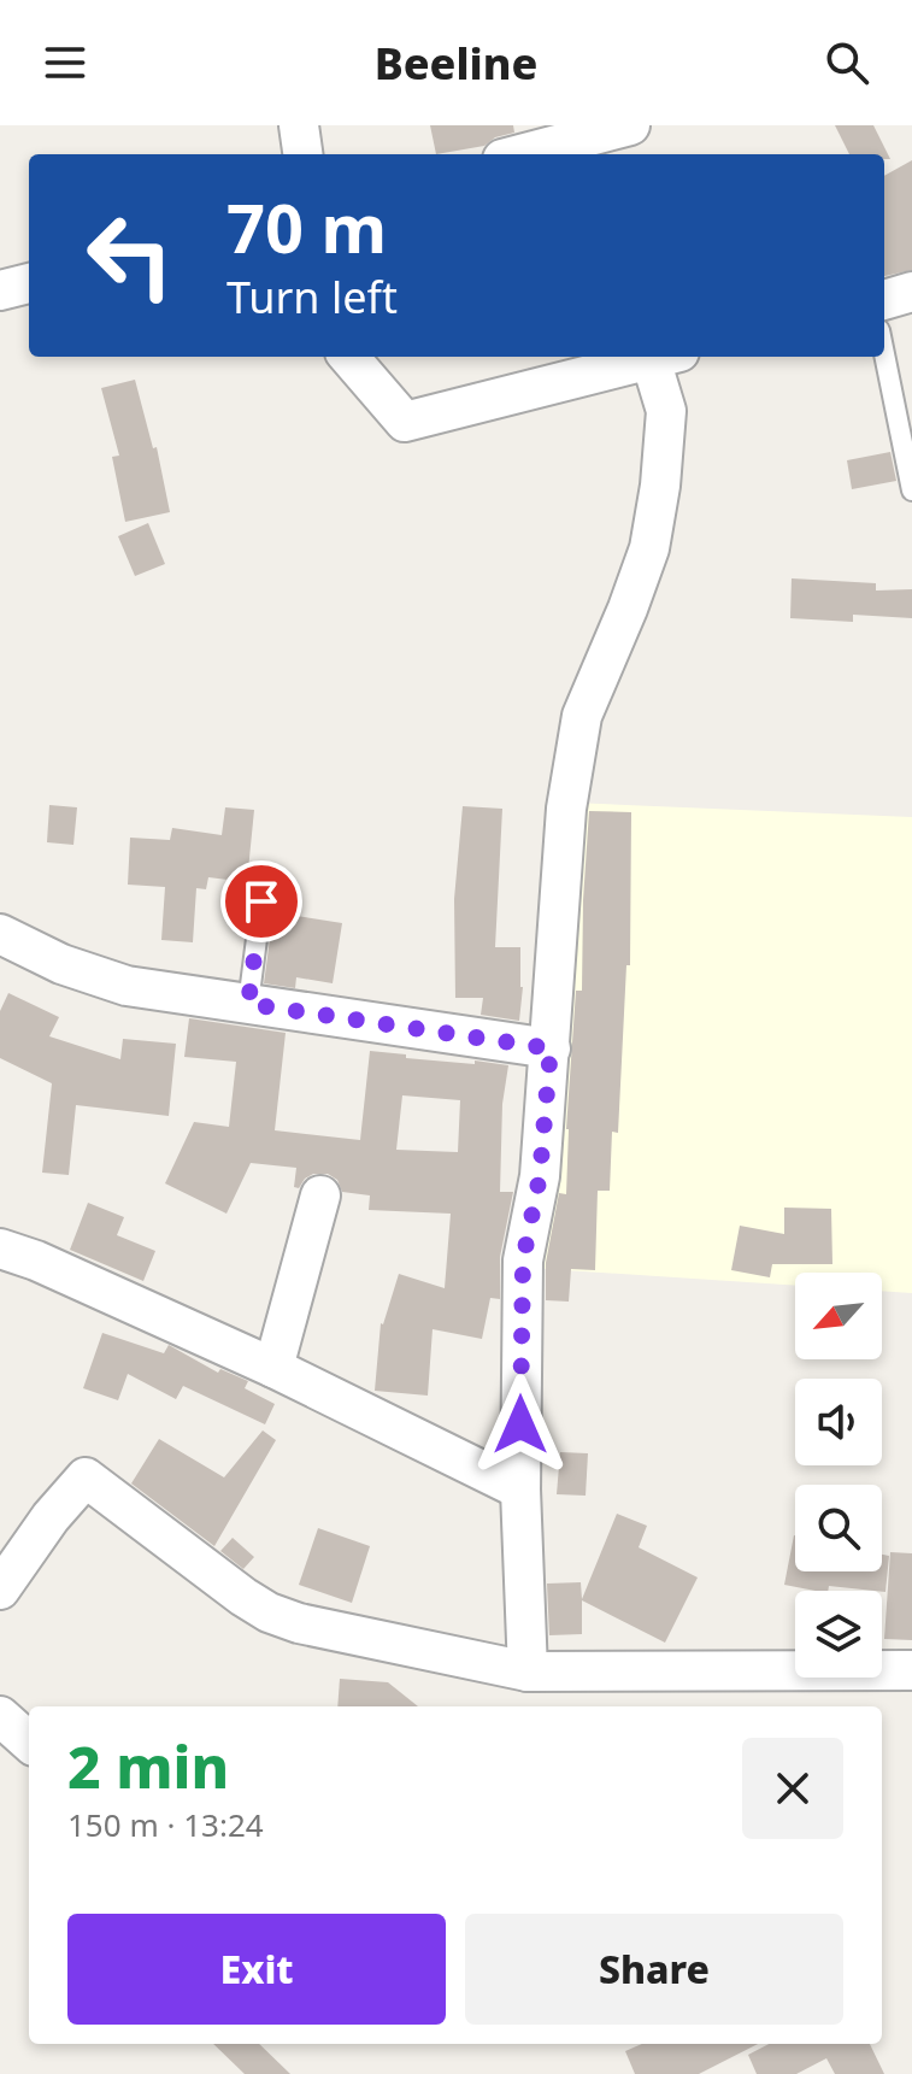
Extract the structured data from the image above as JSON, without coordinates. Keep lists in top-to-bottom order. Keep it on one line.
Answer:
{"north":"bottom left","page":{"header":"Beeline","turn":["70 m","Turn left"],"heading":["2 min","150 m · 13:24"],"buttons":["Exit","Share"]}}
